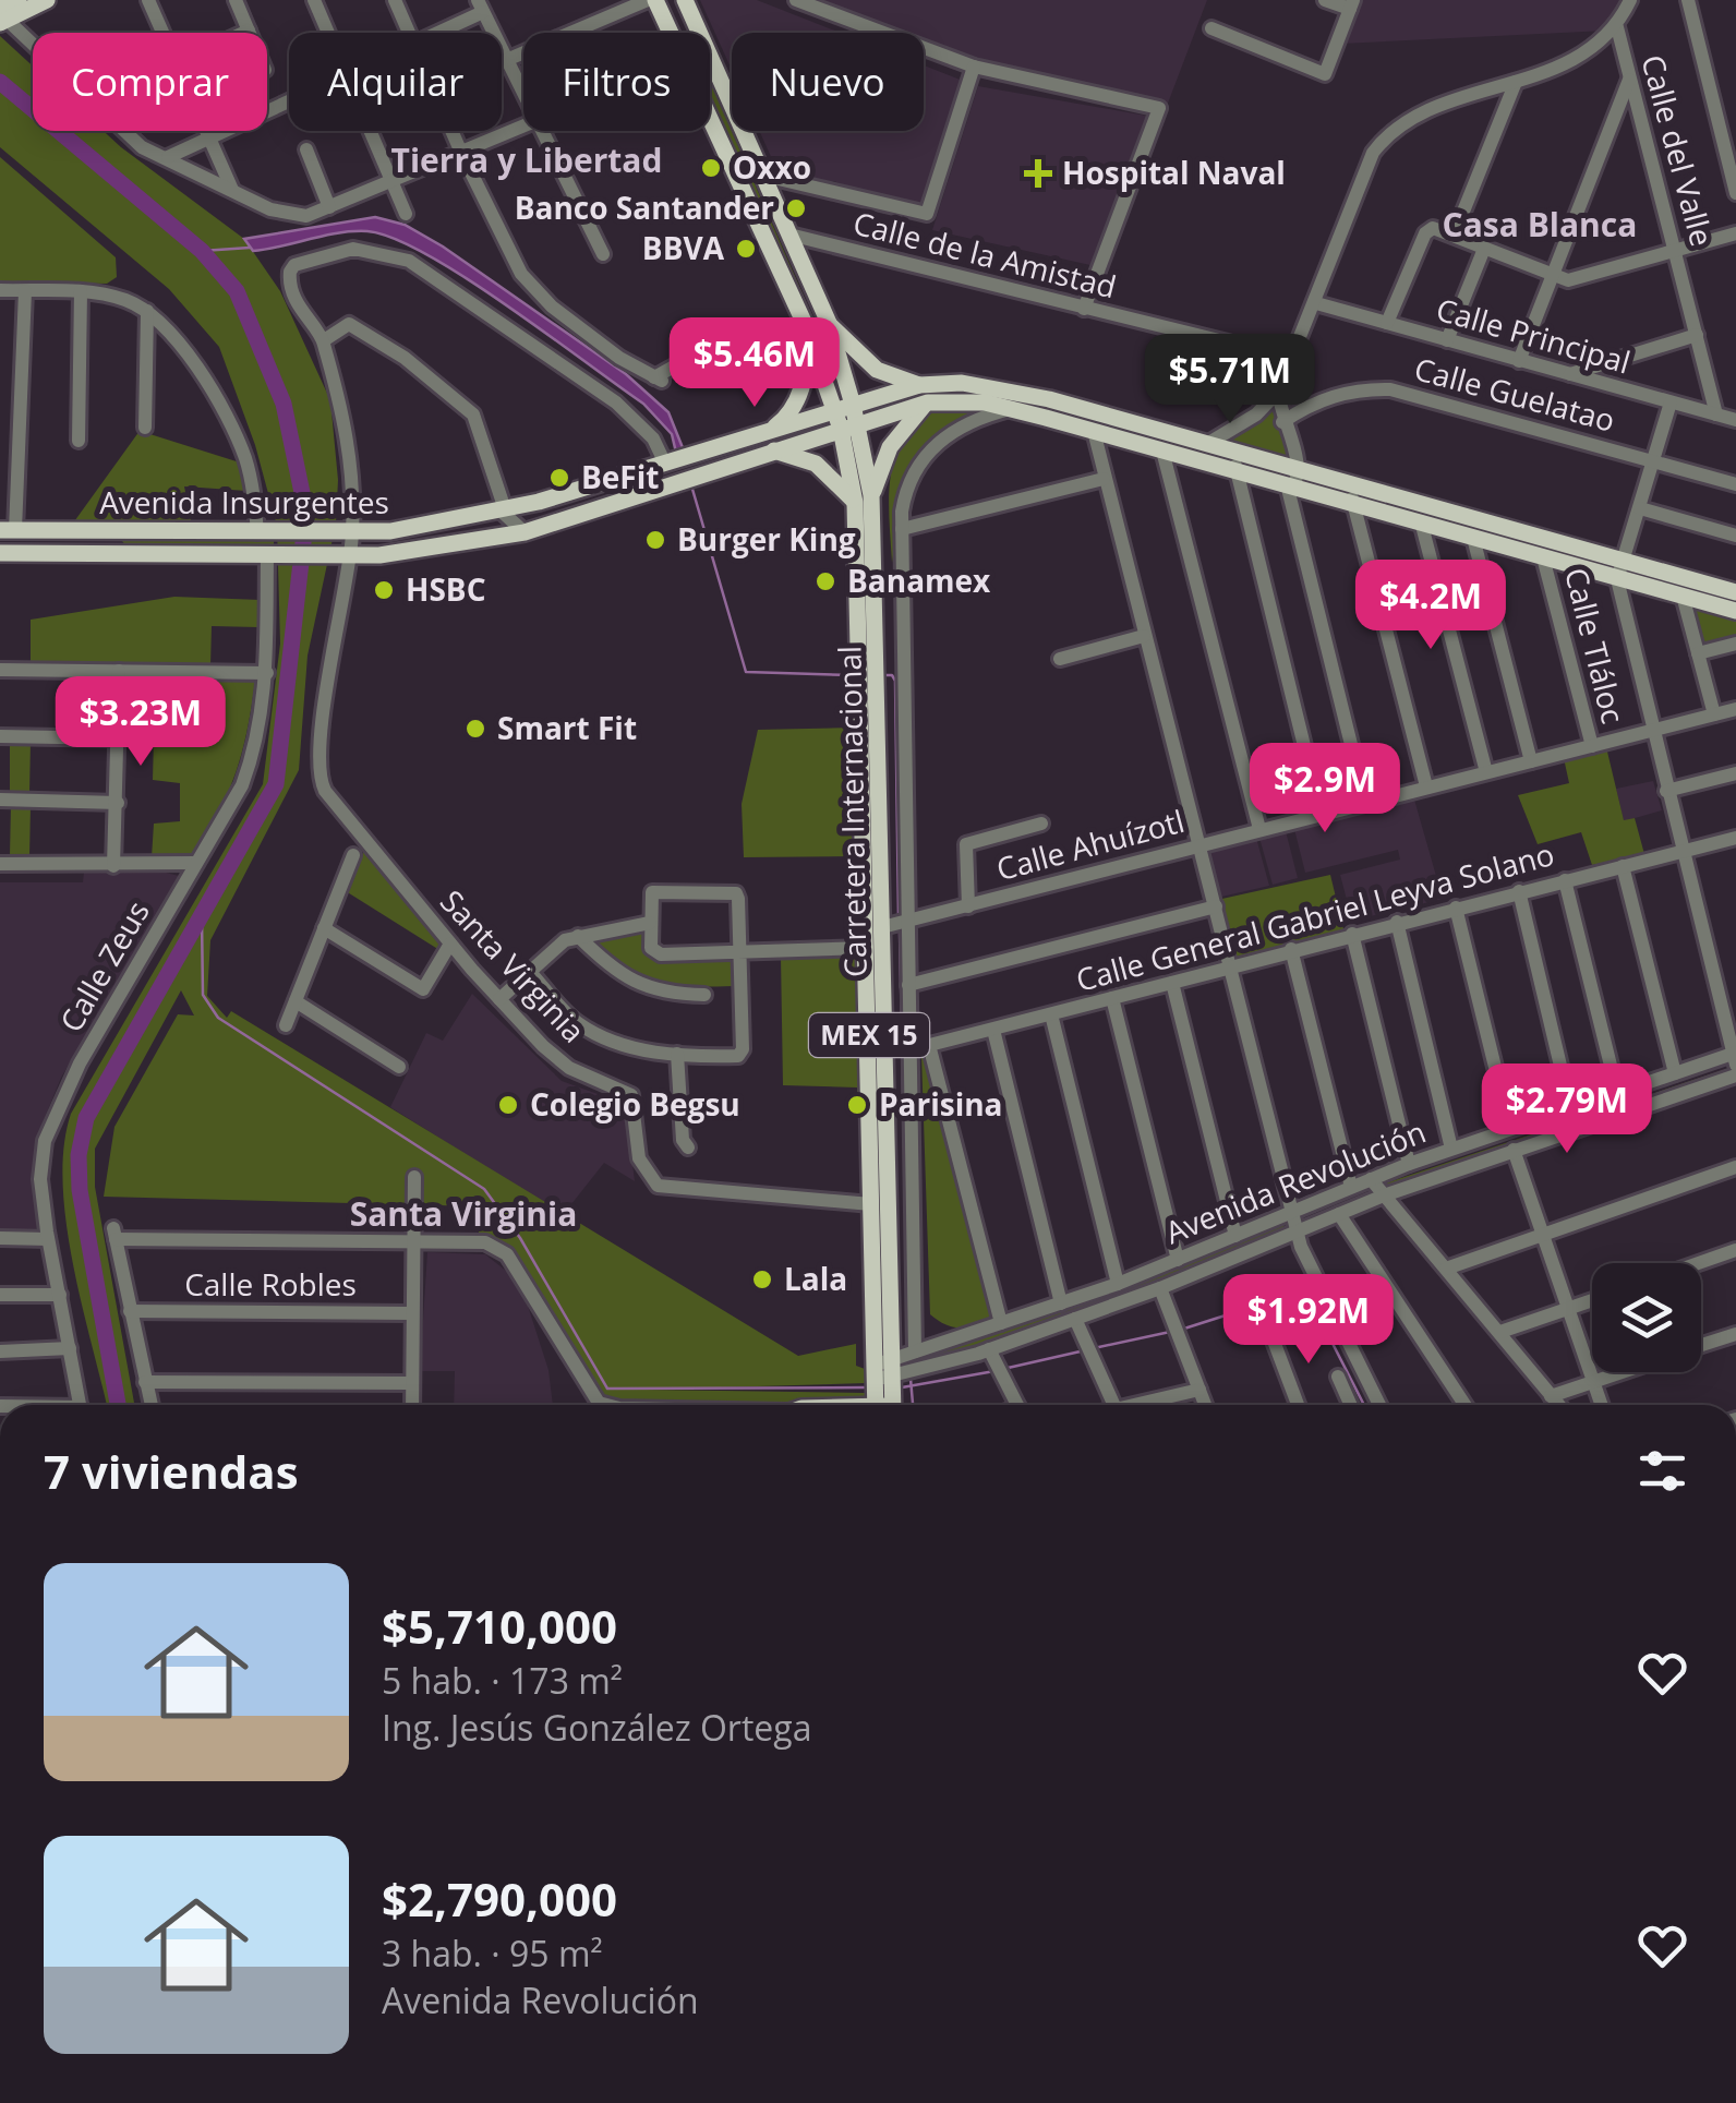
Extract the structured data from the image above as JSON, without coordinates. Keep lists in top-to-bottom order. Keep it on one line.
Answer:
{"streets":{"main road":["Avenida Insurgentes","Carretera Internacional","MEX 15"],"street":["Calle del Valle","Calle de la Amistad","Calle Principal","Calle Guelatao","Calle Tláloc","Calle Ahuízotl","Calle General Gabriel Leyva Solano","Calle Zeus","Santa Virginia","Avenida Revolución","Calle Robles"]},"crossings":[["Calle del Valle","Calle Principal"],["Calle de la Amistad","MEX 15"],["Avenida Insurgentes","Calle Tláloc"],["Avenida Insurgentes","Carretera Internacional"],["Avenida Insurgentes","Calle Zeus"],["Avenida Insurgentes","Santa Virginia"],["Avenida Insurgentes","MEX 15"],["Calle Tláloc","Calle Ahuízotl"],["Carretera Internacional","Calle Ahuízotl"],["Carretera Internacional","Santa Virginia"],["Carretera Internacional","MEX 15"],["Carretera Internacional","Avenida Revolución"]],"districts":["Tierra y Libertad","Casa Blanca","Santa Virginia"],"places":{"other":["Oxxo","Banco Santander","BBVA","BeFit","Burger King","Banamex","HSBC","Smart Fit","Colegio Begsu","Parisina","Lala"],"health":["Hospital Naval"]},"page":{"chip":["Comprar","Alquilar","Filtros","Nuevo"],"price":["$5.46M","$5.71M","$4.2M","$3.23M","$2.9M","$2.79M","$1.92M"],"heading":"7 viviendas","list":[{"name":"$5,710,000","note":"5 hab. · 173 m² · Ing. Jesús González Ortega"},{"name":"$2,790,000","note":"3 hab. · 95 m² · Avenida Revolución"}]}}
